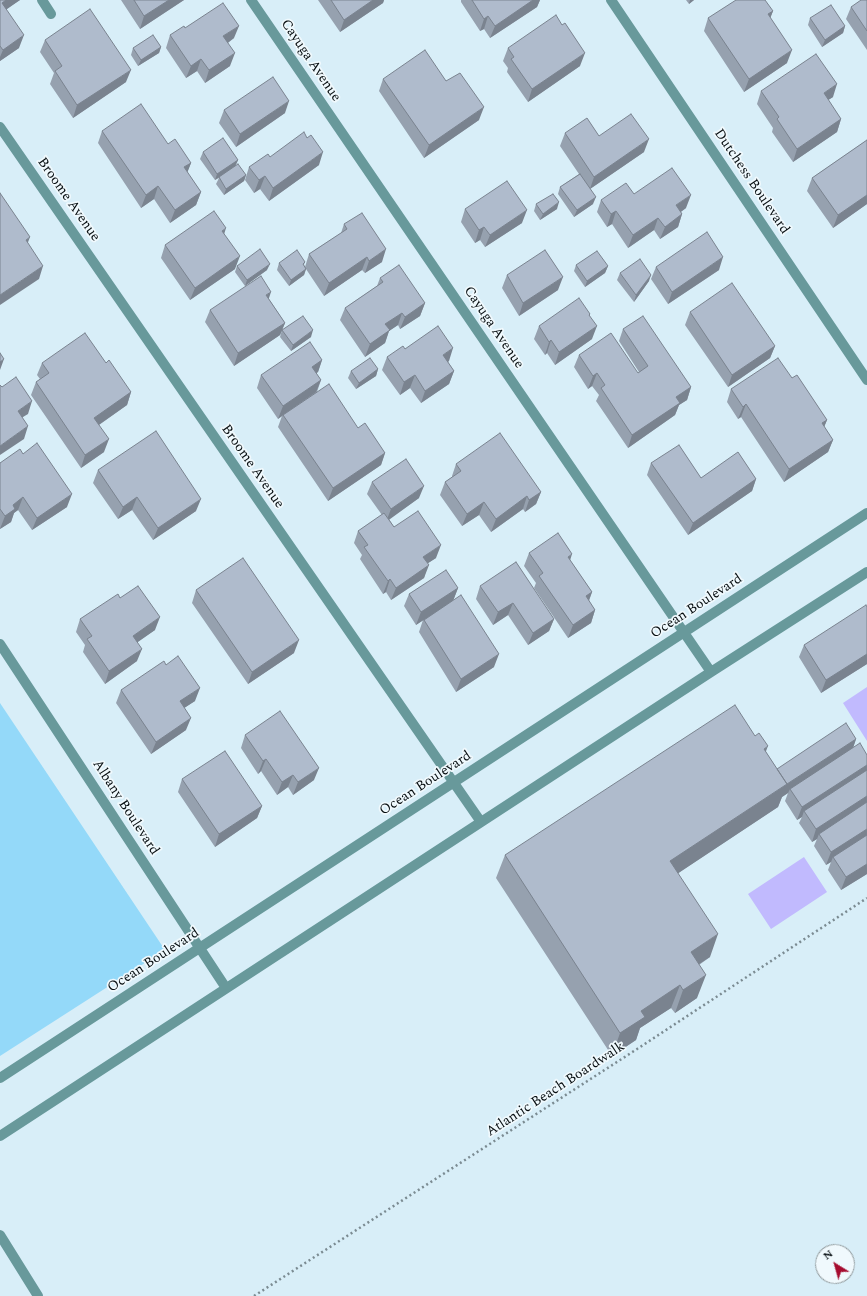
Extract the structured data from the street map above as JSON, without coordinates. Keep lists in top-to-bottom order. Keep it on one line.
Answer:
{"streets":{"street":["Cayuga Avenue","Dutchess Boulevard","Broome Avenue","Ocean Boulevard","Albany Boulevard"],"path":["Atlantic Beach Boardwalk"]},"crossings":[["Cayuga Avenue","Ocean Boulevard"],["Broome Avenue","Ocean Boulevard"],["Ocean Boulevard","Albany Boulevard"]],"north":"top left"}
